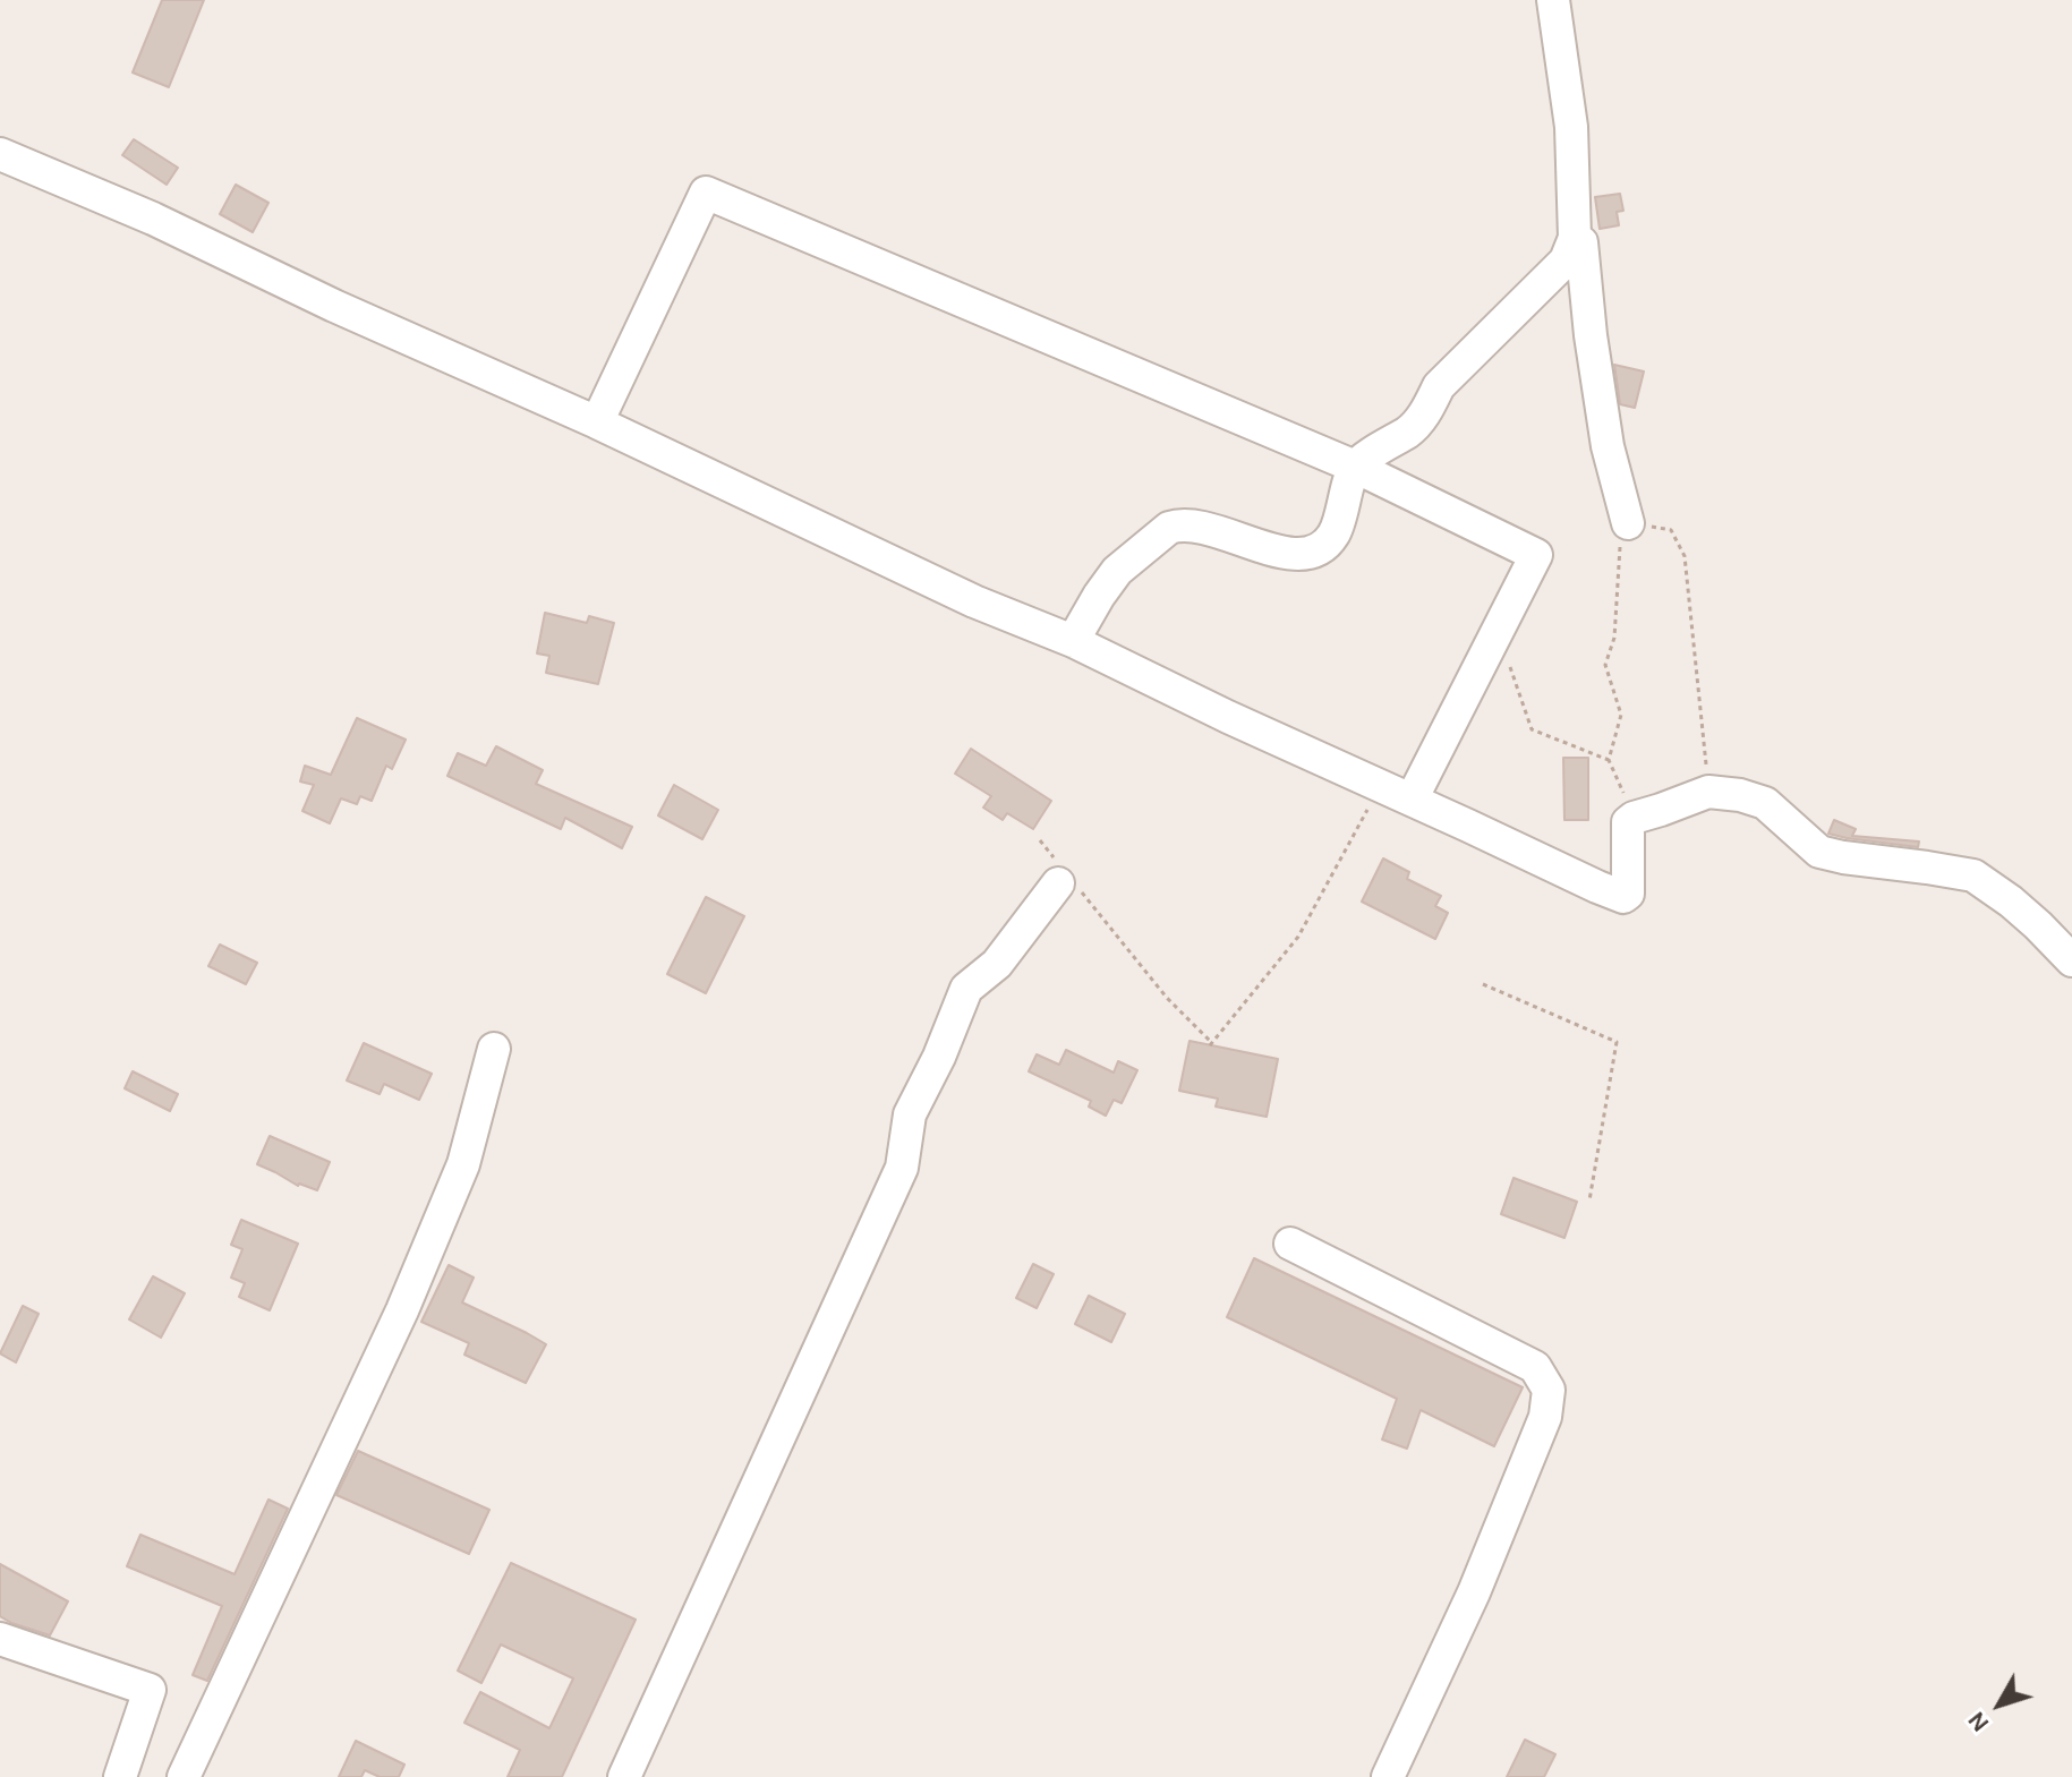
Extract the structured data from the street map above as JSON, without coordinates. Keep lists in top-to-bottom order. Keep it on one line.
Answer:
{"north":"bottom left"}
